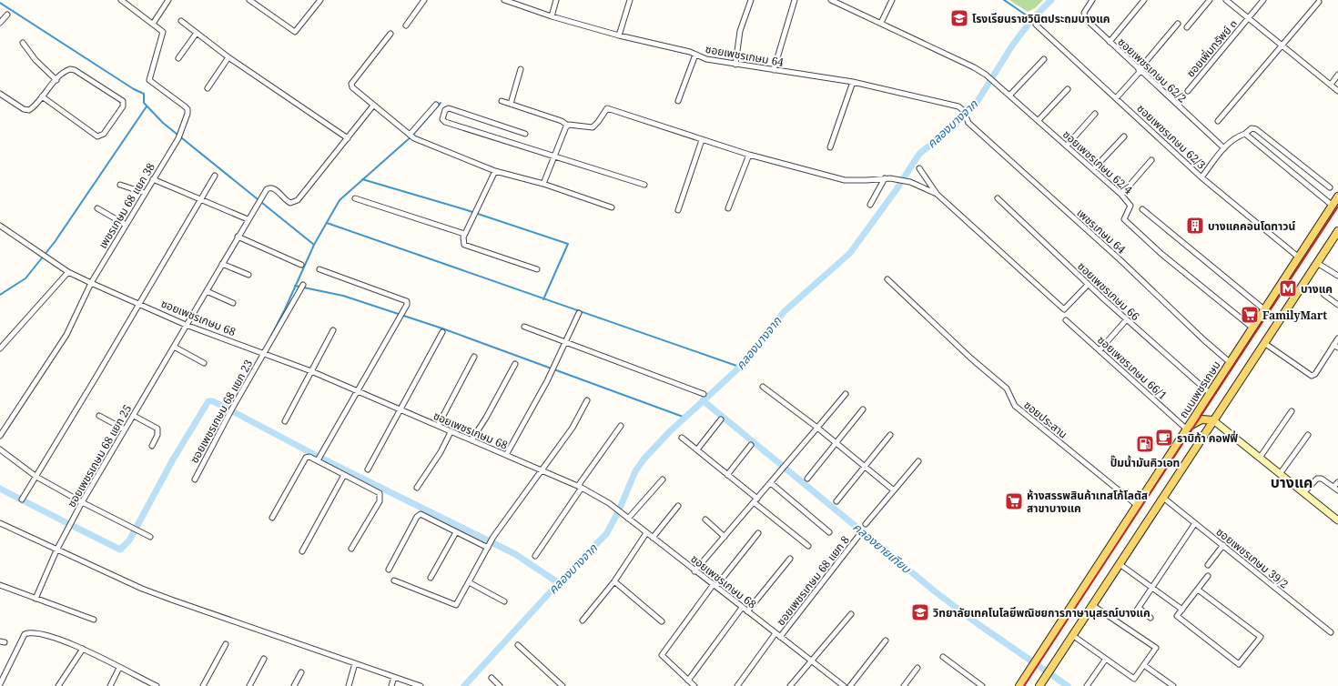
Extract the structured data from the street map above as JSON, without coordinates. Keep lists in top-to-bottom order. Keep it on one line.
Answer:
{"streets":{"main road":["ถนนเพชรเกษม"],"street":["ซอยเพิ่มทรัพย์ ๓","ซอยเพชรเกษม 64","ซอยเพชรเกษม 62/2","ซอยเพชรเกษม 62/3","ซอยเพชรเกษม 62/4","เพชรเกษม 68 แยก 38","เพชรเกษม 64","ซอยเพชรเกษม 66","ซอยเพชรเกษม 68","ซอยเพชรเกษม 66/1","ซอยเพชรเกษม 68 แยก 23","ซอยประสาน","ซอยเพชรเกษม 68 แยก 25","ซอยเพชรเกษม 39/2","ซอยเพชรเกษม 68 แยก 8"]},"crossings":[["ซอยเพชรเกษม 64","เพชรเกษม 64"],["ซอยเพชรเกษม 62/3","ถนนเพชรเกษม"],["ซอยเพชรเกษม 62/4","ถนนเพชรเกษม"],["เพชรเกษม 68 แยก 38","ซอยเพชรเกษม 68"],["เพชรเกษม 64","ถนนเพชรเกษม"],["ซอยเพชรเกษม 66","ถนนเพชรเกษม"],["ซอยเพชรเกษม 68","ซอยเพชรเกษม 68 แยก 23"],["ซอยเพชรเกษม 68","ซอยเพชรเกษม 68 แยก 25"],["ซอยเพชรเกษม 68","ซอยเพชรเกษม 68 แยก 8"],["ซอยเพชรเกษม 66/1","ถนนเพชรเกษม"],["ถนนเพชรเกษม","ซอยประสาน"]],"districts":["บางแค"],"water":["คลองบางจาก","คลองยายเทียบ"],"places":{"school or university":["โรงเรียนราชวินิตประถมบางแค","วิทยาลัยเทคโนโลยีพณิชยการภาษานุสรณ์บางแค"],"building":["บางแคคอนโดทาวน์"],"metro station":["บางแค"],"supermarket":["FamilyMart","ห้างสรรพสินค้าเทสโก้โลตัส สาขาบางแค"],"cafe":["ราบิก้า คอฟฟี่"],"fuel station":["ปั๊มน้ำมันคิวเอท"]}}
